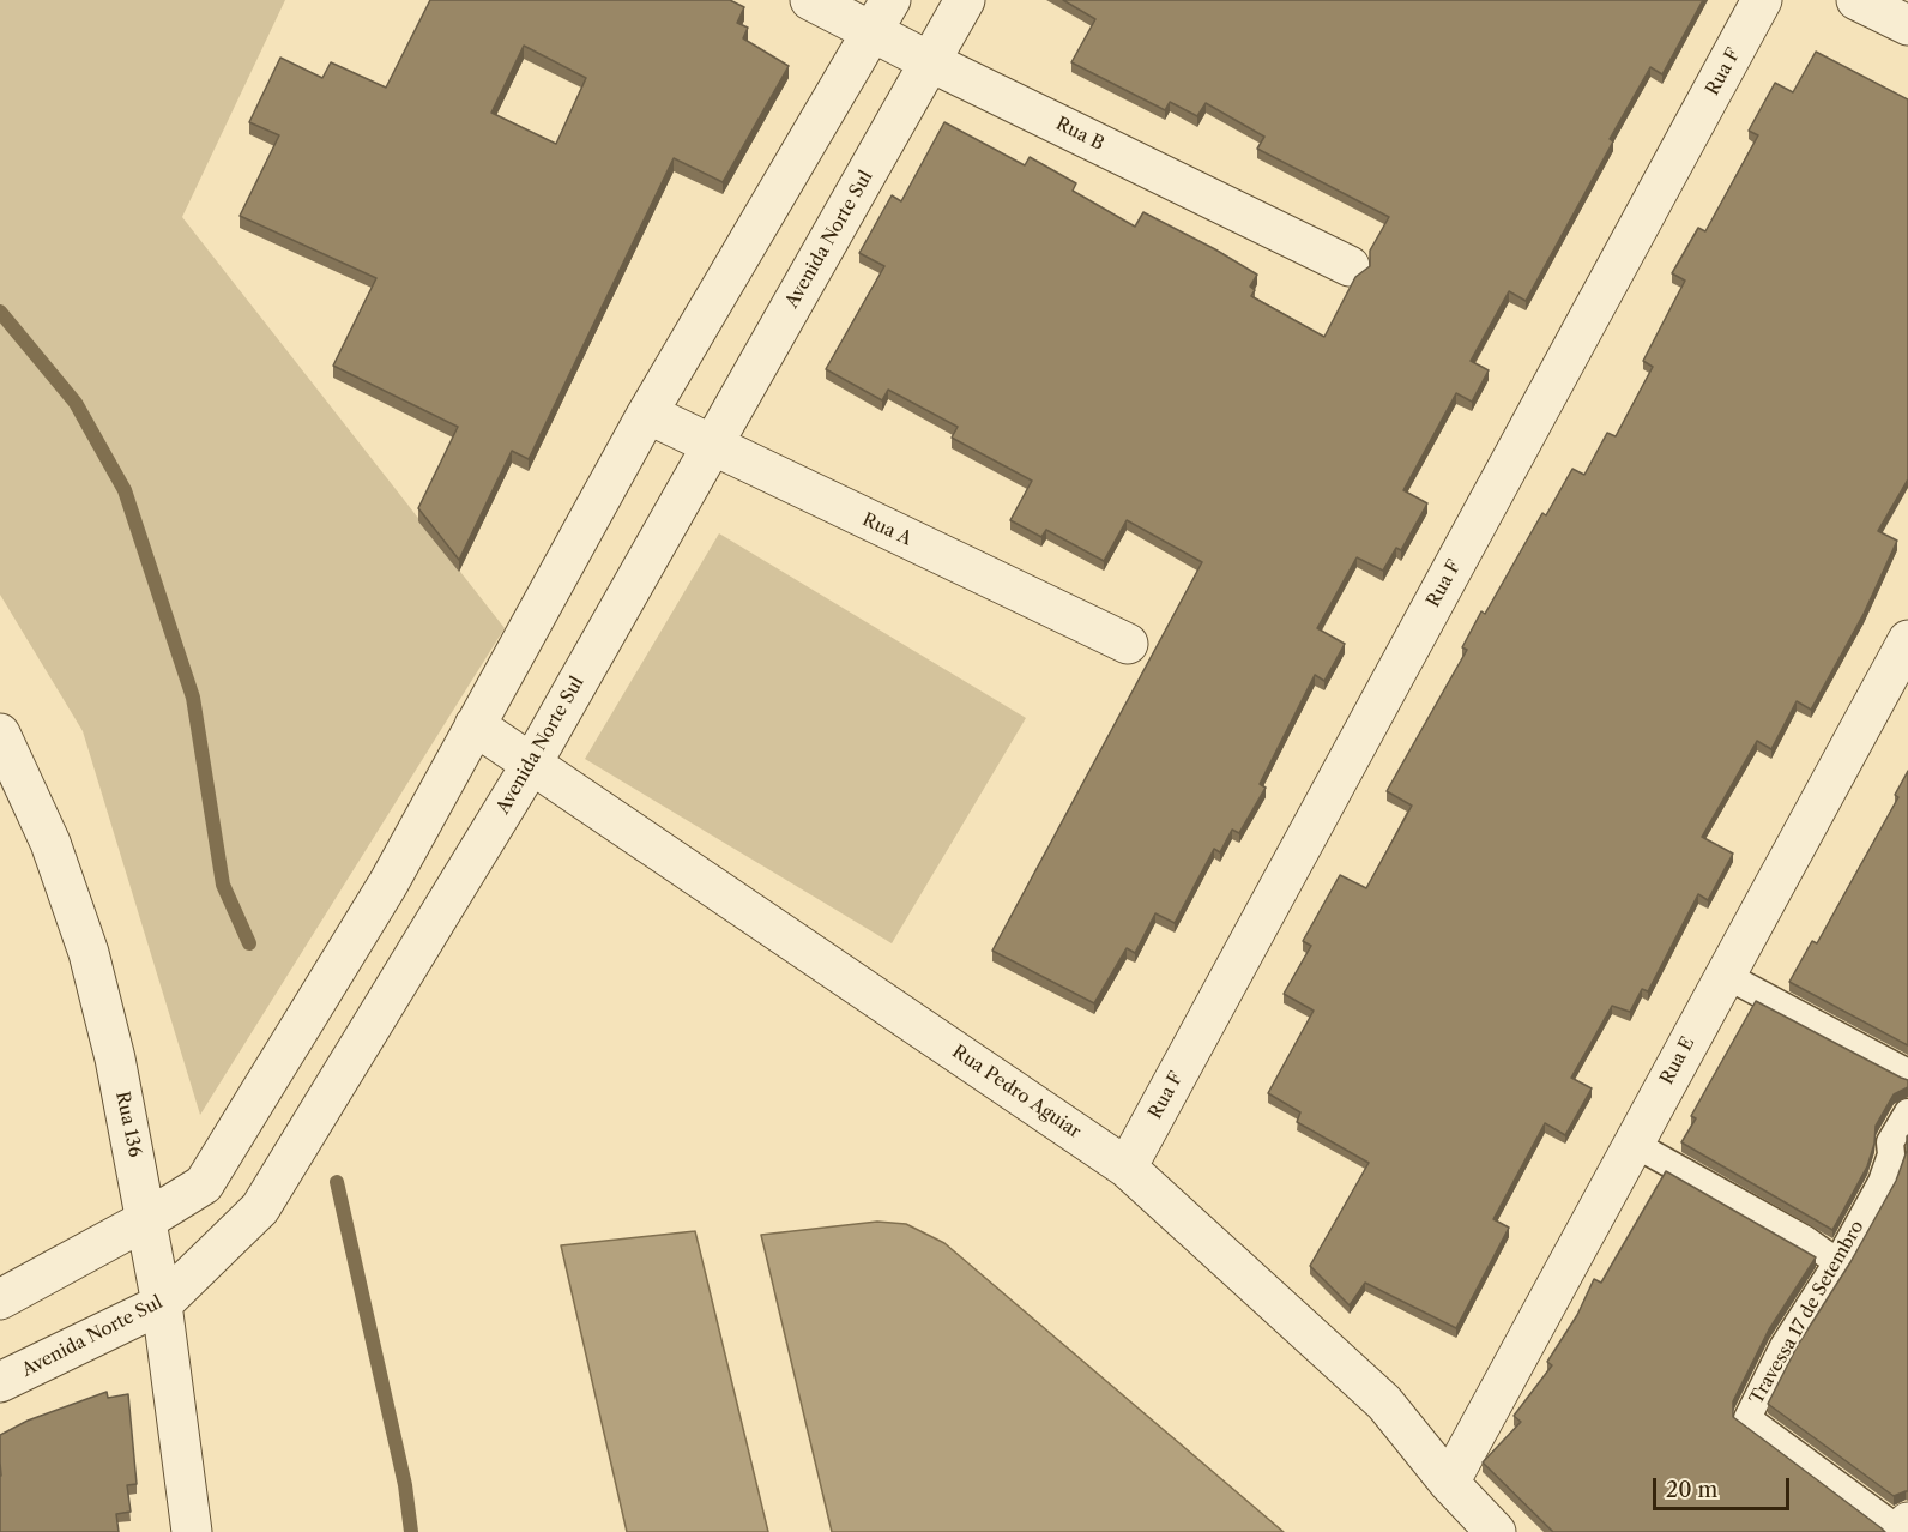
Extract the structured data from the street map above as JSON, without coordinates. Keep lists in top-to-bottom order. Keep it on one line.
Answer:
{"streets":{"street":["Rua F","Rua B","Avenida Norte Sul","Rua A","Rua E","Rua Pedro Aguiar","Rua 136"],"lane":["Travessa 17 de Setembro"]},"crossings":[["Rua F","Rua Pedro Aguiar"],["Rua B","Avenida Norte Sul"],["Avenida Norte Sul","Rua A"],["Avenida Norte Sul","Rua Pedro Aguiar"],["Avenida Norte Sul","Rua 136"],["Rua E","Rua Pedro Aguiar"]],"scale_bar":"20 m"}
